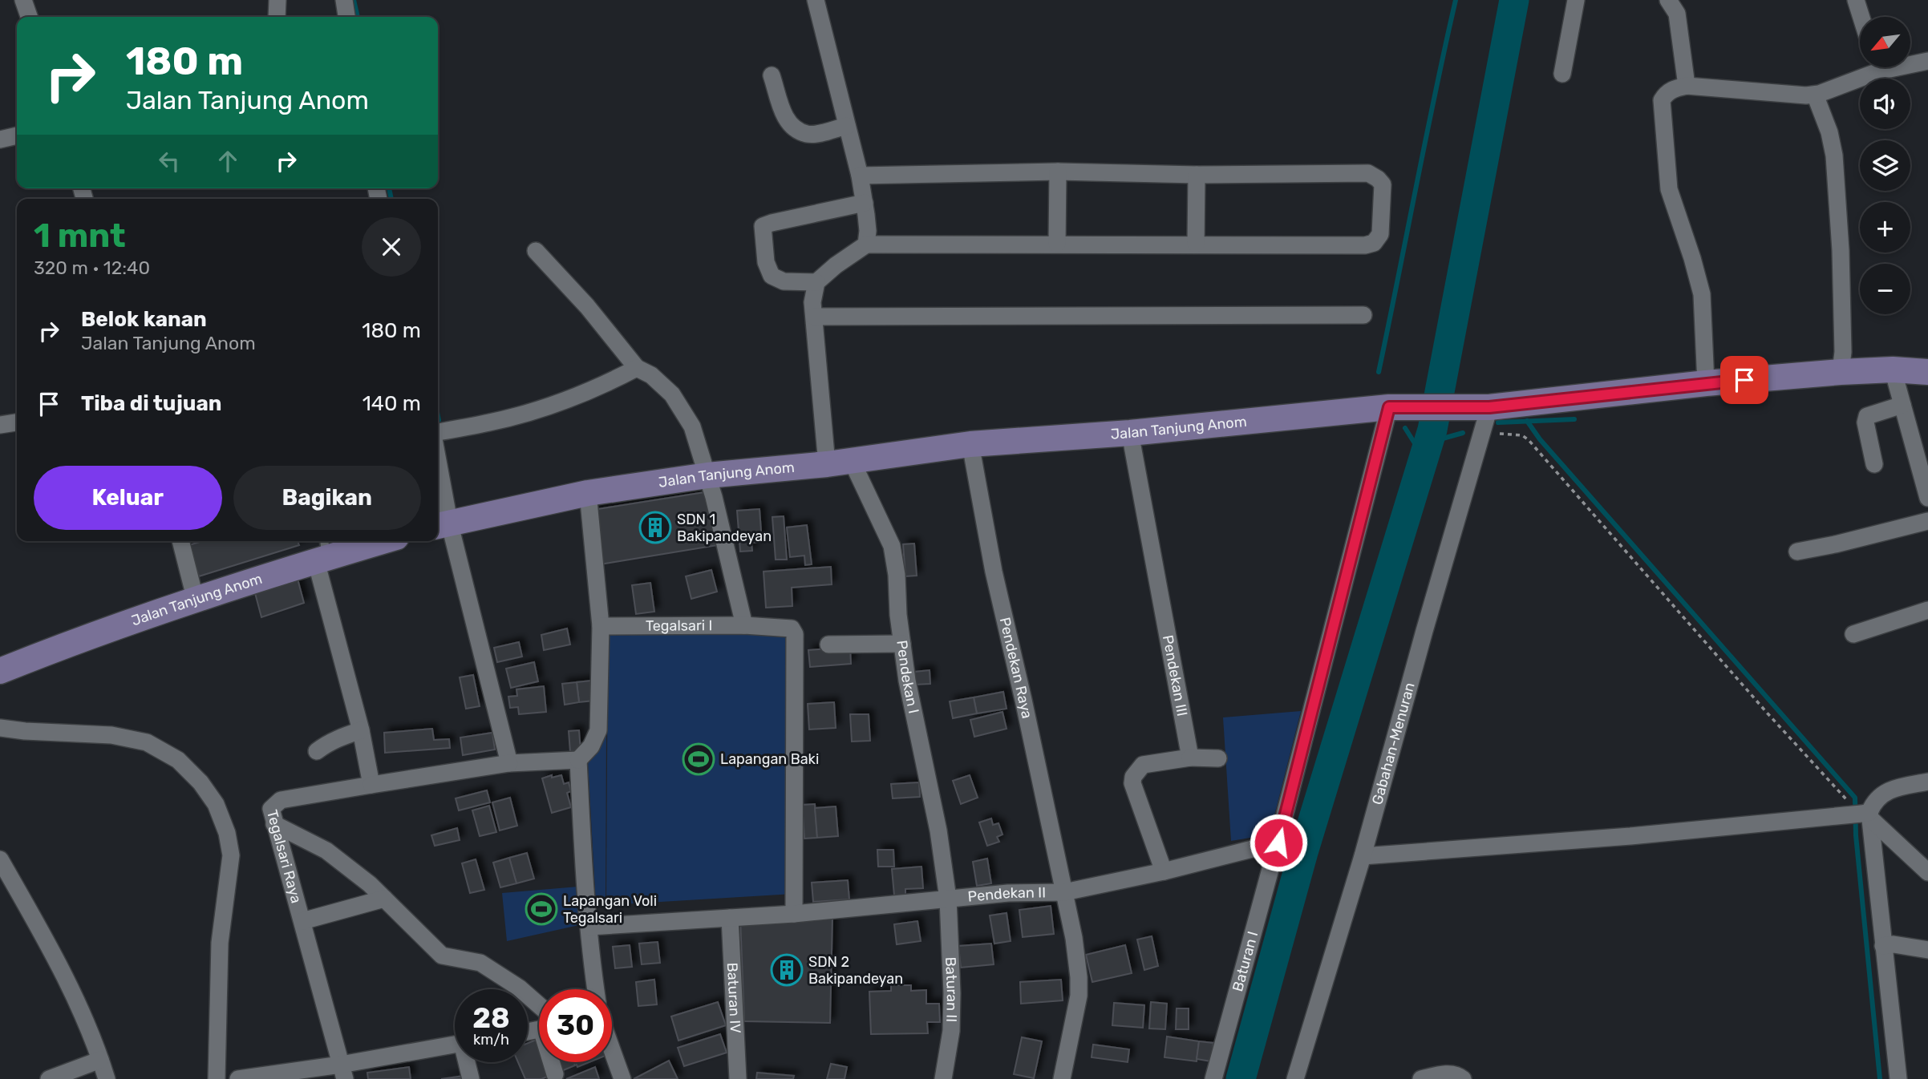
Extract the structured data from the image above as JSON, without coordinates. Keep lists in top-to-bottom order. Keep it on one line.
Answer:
{"streets":{"main road":["Jalan Tanjung Anom"],"street":["Tegalsari I","Pendekan Raya","Pendekan III","Pendekan I","Gabahan-Menuran","Tegalsari Raya","Pendekan II","Baturan I","Baturan II","Baturan IV"]},"crossings":[["Jalan Tanjung Anom","Pendekan Raya"],["Jalan Tanjung Anom","Pendekan III"],["Jalan Tanjung Anom","Pendekan I"],["Jalan Tanjung Anom","Gabahan-Menuran"],["Jalan Tanjung Anom","Baturan I"],["Tegalsari I","Pendekan II"],["Pendekan Raya","Pendekan II"],["Pendekan I","Pendekan II"],["Pendekan I","Baturan II"],["Pendekan II","Baturan I"],["Pendekan II","Baturan II"],["Pendekan II","Baturan IV"]],"places":{"building":["SDN 1 Bakipandeyan","SDN 2 Bakipandeyan"],"sports":["Lapangan Baki","Lapangan Voli Tegalsari"]},"north":"bottom left","page":{"map_buttons":["+","−"],"turn":["180 m","Jalan Tanjung Anom"],"heading":["1 mnt","320 m · 12:40"],"list":[{"name":"Belok kanan","note":"Jalan Tanjung Anom","value":"180 m"},{"name":"Tiba di tujuan","value":"140 m"}],"buttons":["Keluar","Bagikan"],"speed":"28 km/h","limit":"30"}}
